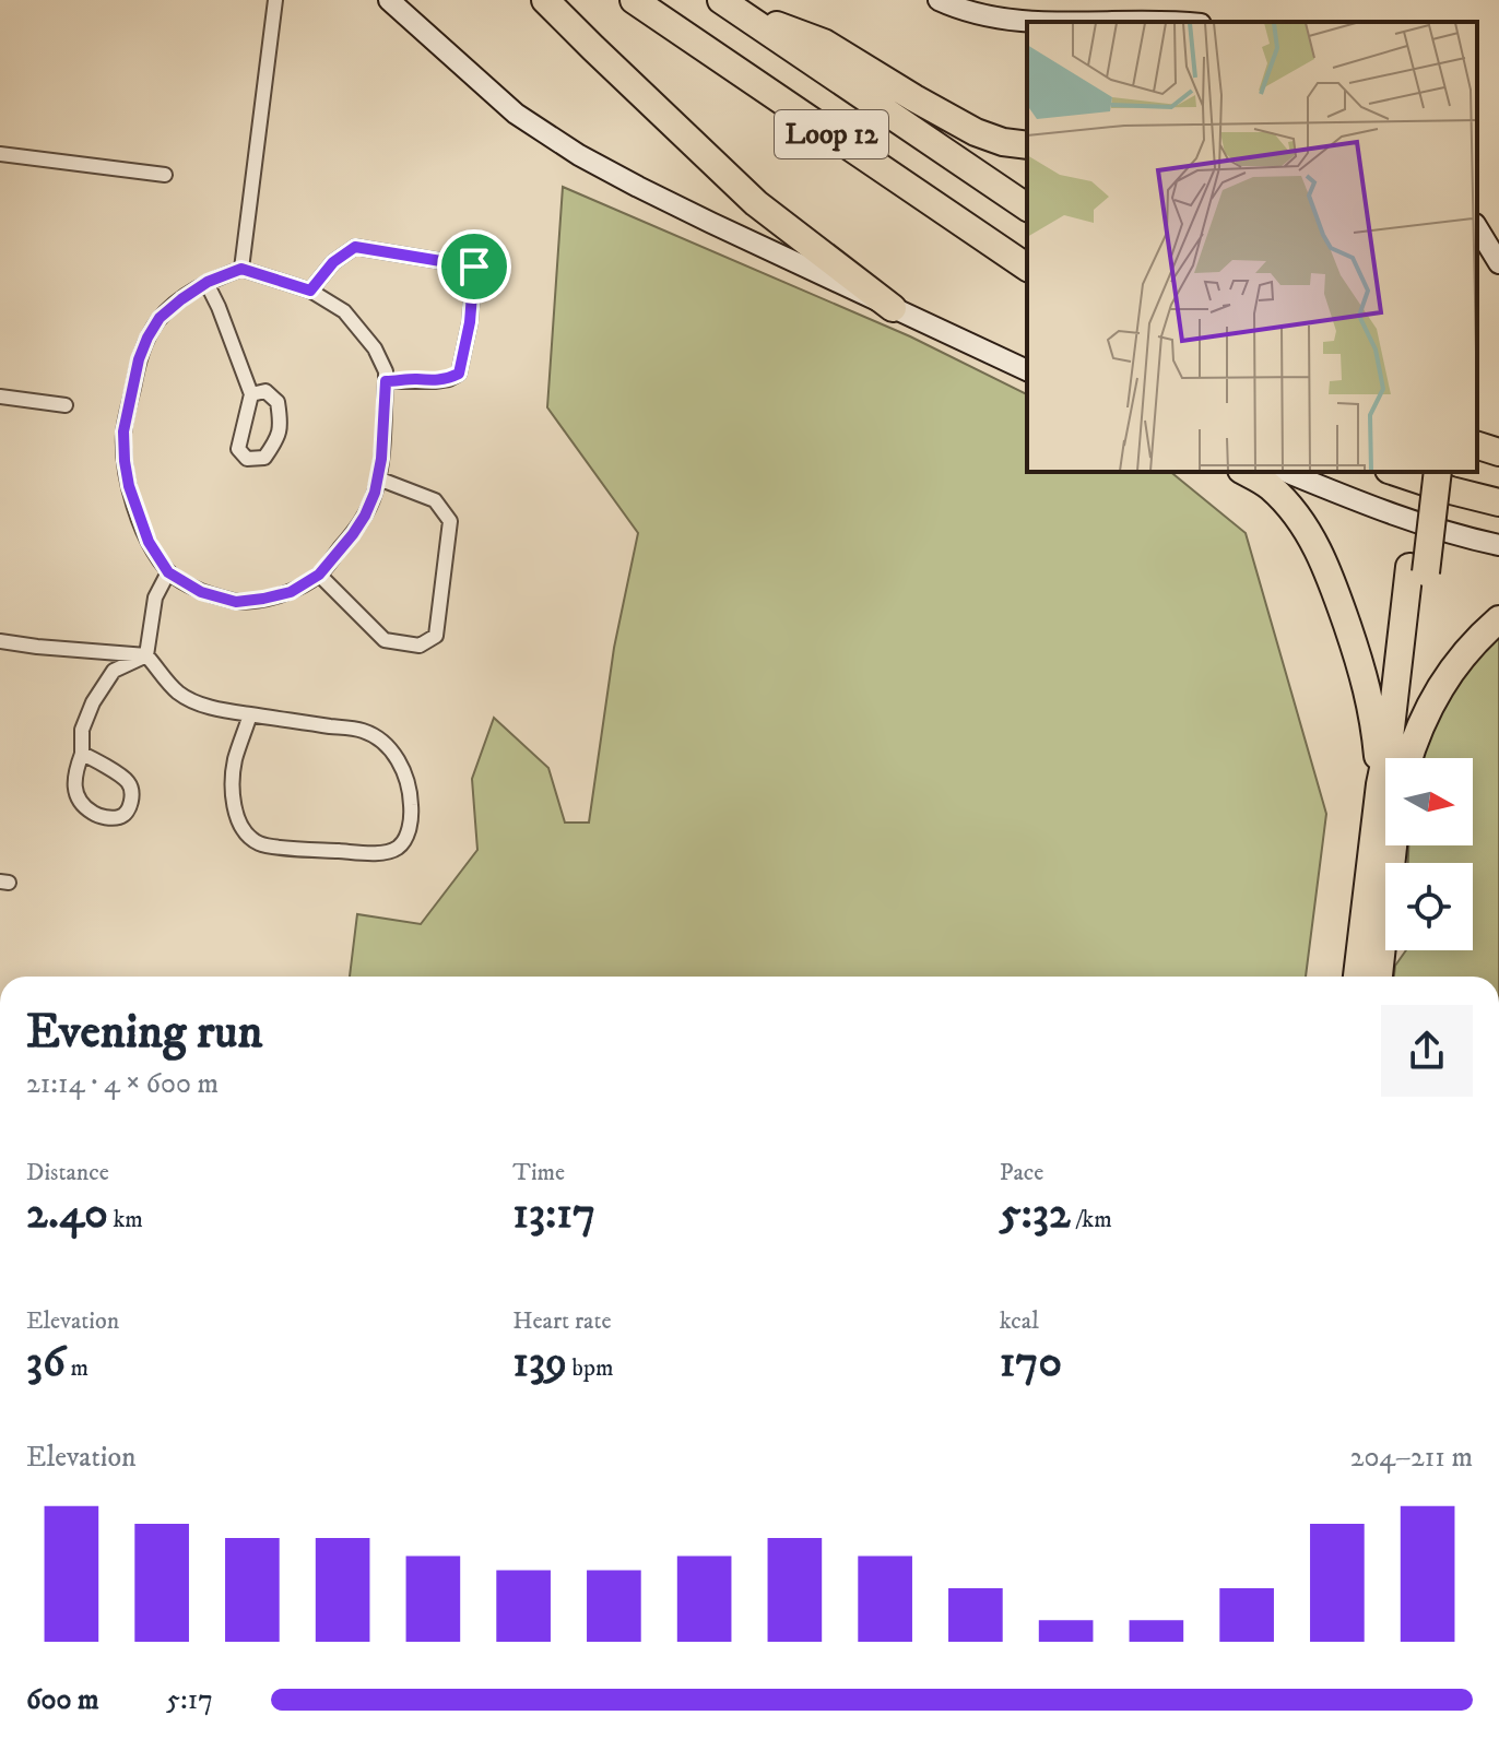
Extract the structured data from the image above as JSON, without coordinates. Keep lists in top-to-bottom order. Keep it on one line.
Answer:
{"streets":{"highway":["Loop 12"]},"north":"right","page":{"heading":["Evening run","21:14 · 4 × 600 m"],"stats":[["Distance","2.40 km"],["Time","13:17"],["Pace","5:32 /km"],["Elevation","36 m"],["Heart rate","139 bpm"],["kcal","170"]],"chart":["Elevation","204–211 m"],"list":[{"name":"600 m","note":"5:17"}]}}
